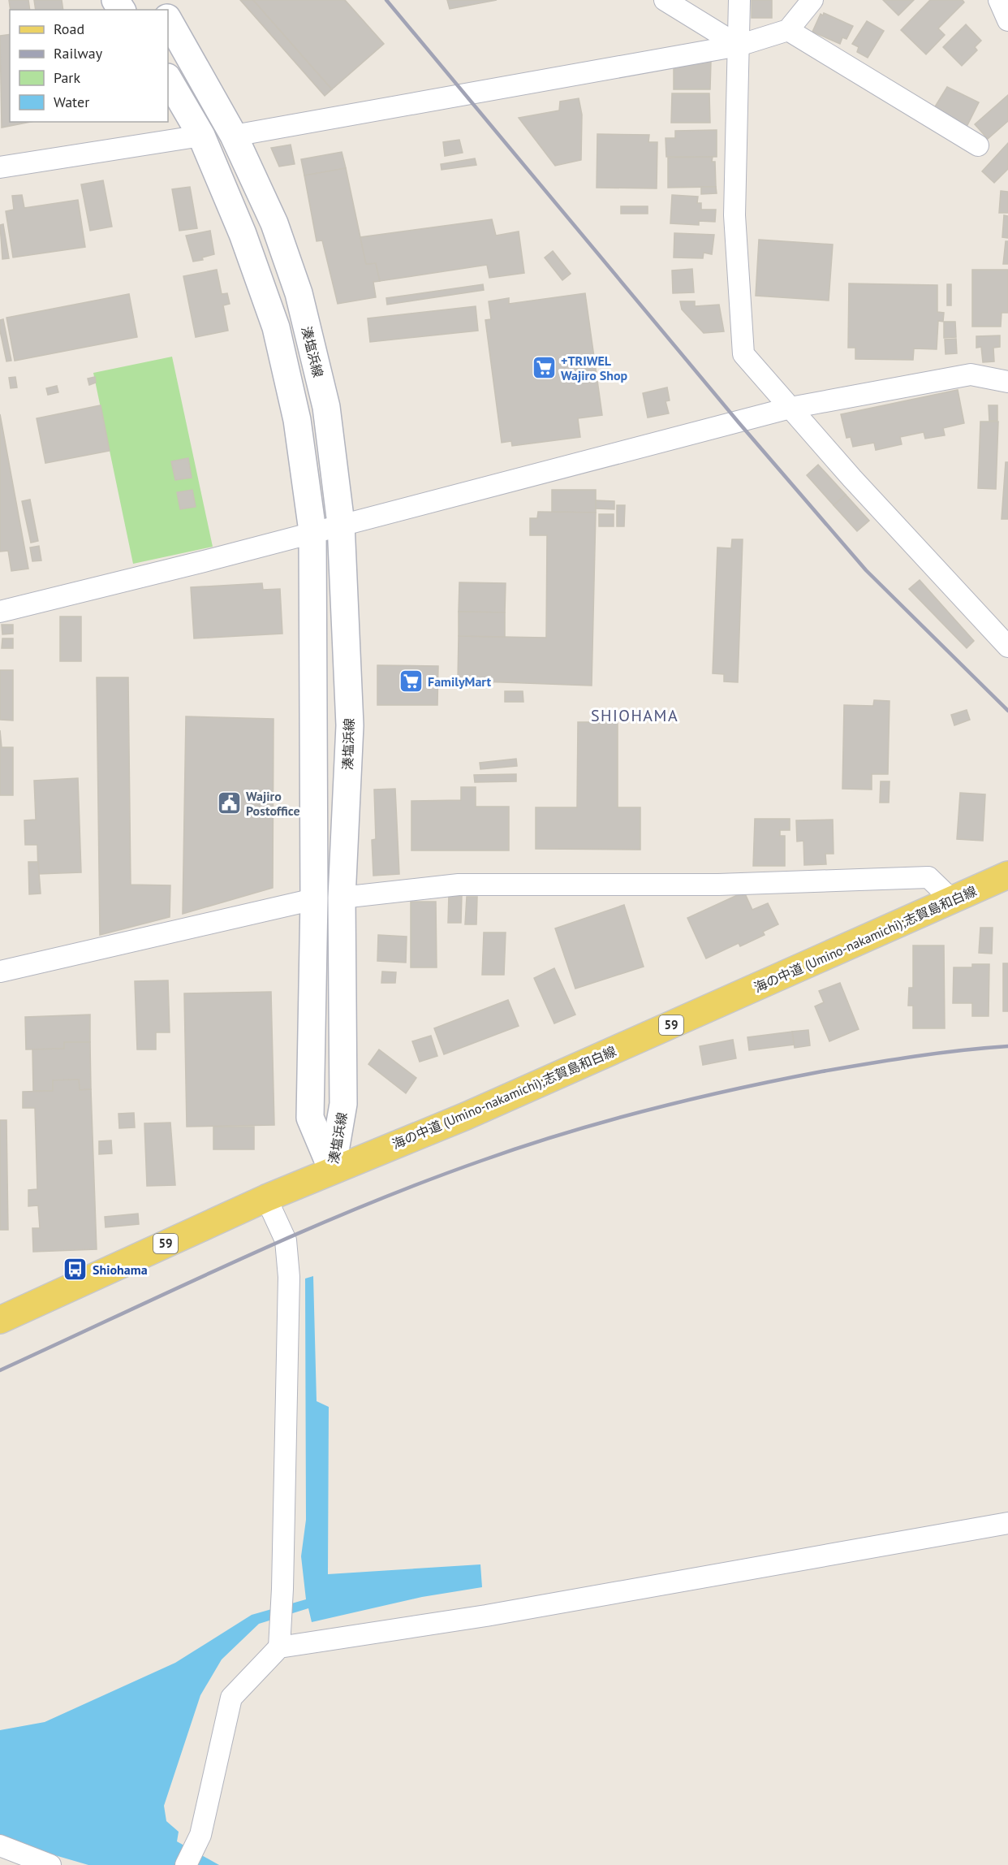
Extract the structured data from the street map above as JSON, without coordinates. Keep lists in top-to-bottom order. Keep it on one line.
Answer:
{"streets":{"main road":["湊塩浜線","海の中道 (Umino-nakamichi);志賀島和白線","59"]},"crossings":[["湊塩浜線","海の中道 (Umino-nakamichi);志賀島和白線"]],"districts":["SHIOHAMA"],"places":{"supermarket":["+TRIWEL Wajiro Shop","FamilyMart"],"public building":["Wajiro Postoffice"],"bus stop":["Shiohama"]},"legend":["Road","Railway","Park","Water"]}
